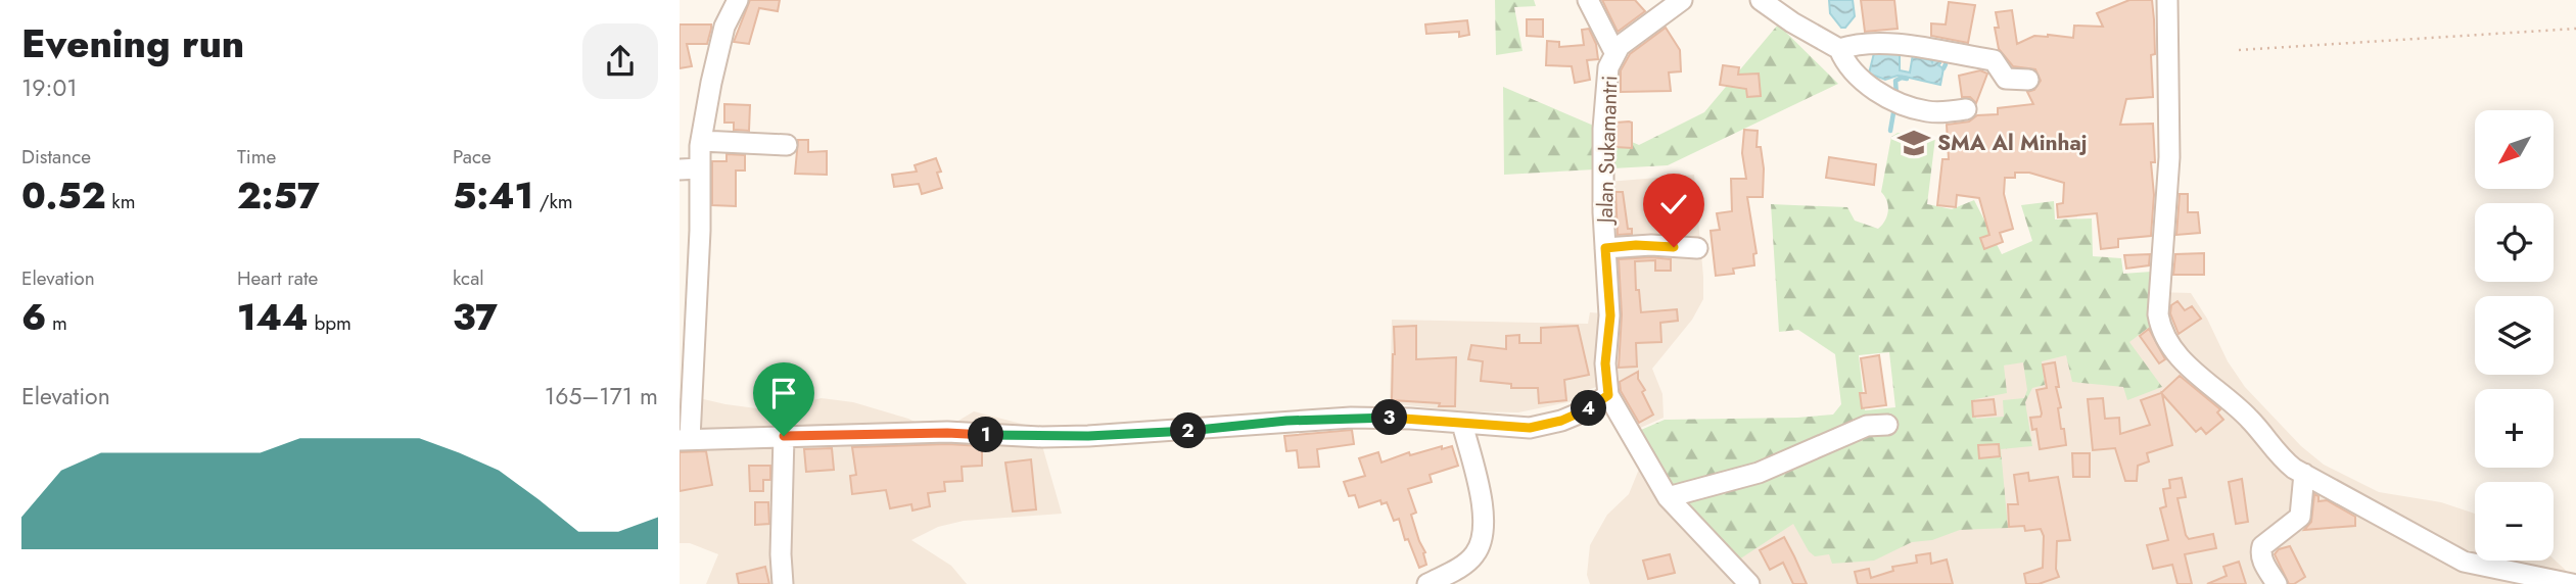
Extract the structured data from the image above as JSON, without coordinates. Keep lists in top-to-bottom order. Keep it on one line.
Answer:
{"streets":{"street":["Jalan Sukamantri"]},"places":{"school or university":["SMA Al Minhaj"]},"north":"bottom left","page":{"heading":["Evening run","19:01"],"map_buttons":["+","−"],"stats":[["Distance","0.52 km"],["Time","2:57"],["Pace","5:41 /km"],["Elevation","6 m"],["Heart rate","144 bpm"],["kcal","37"]],"chart":["Elevation","165–171 m"],"pins":["4","3","2","1"]}}
